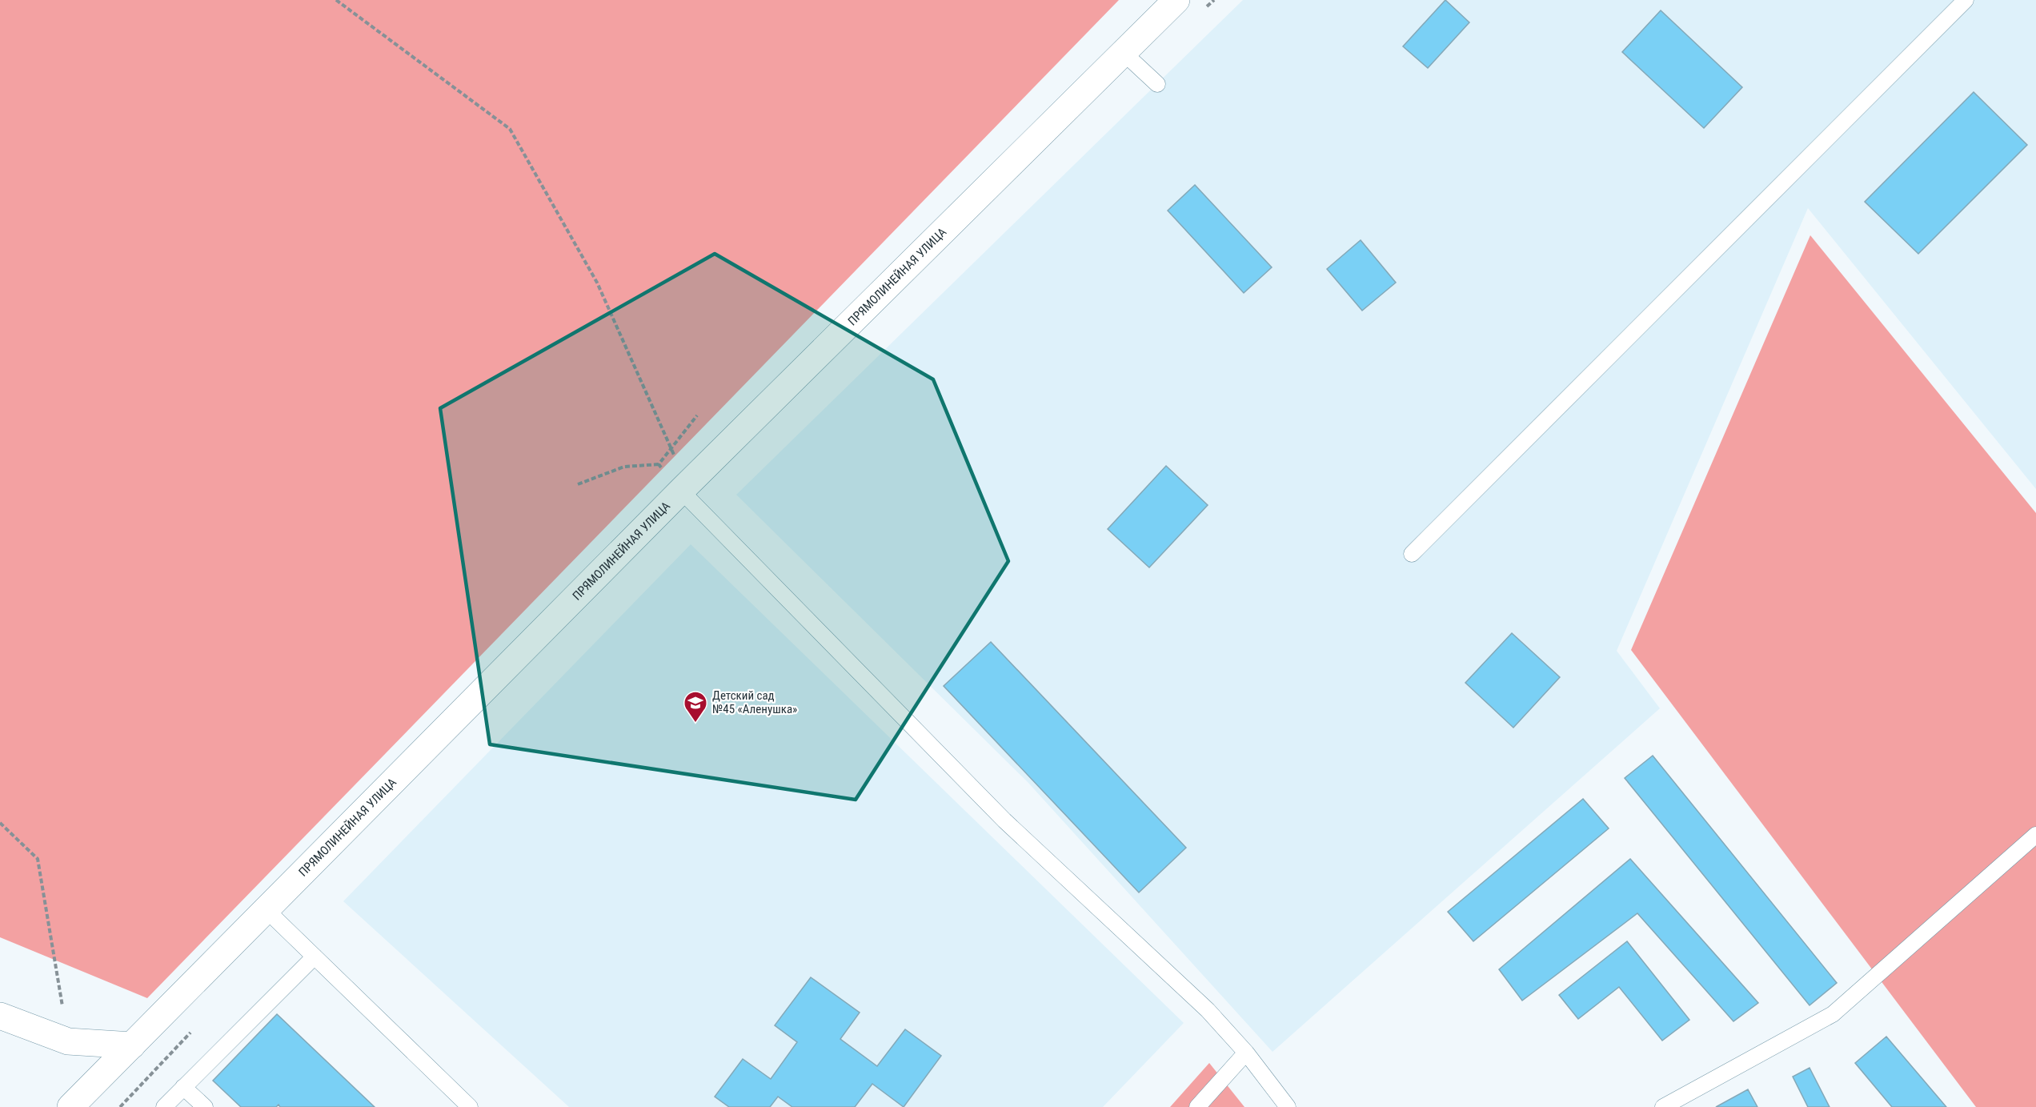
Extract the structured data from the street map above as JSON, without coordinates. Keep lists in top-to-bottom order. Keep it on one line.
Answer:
{"streets":{"street":["ПРЯМОЛИНЕЙНАЯ УЛИЦА"]},"places":{"school or university":["Детский сад №45 «Аленушка»"]}}
